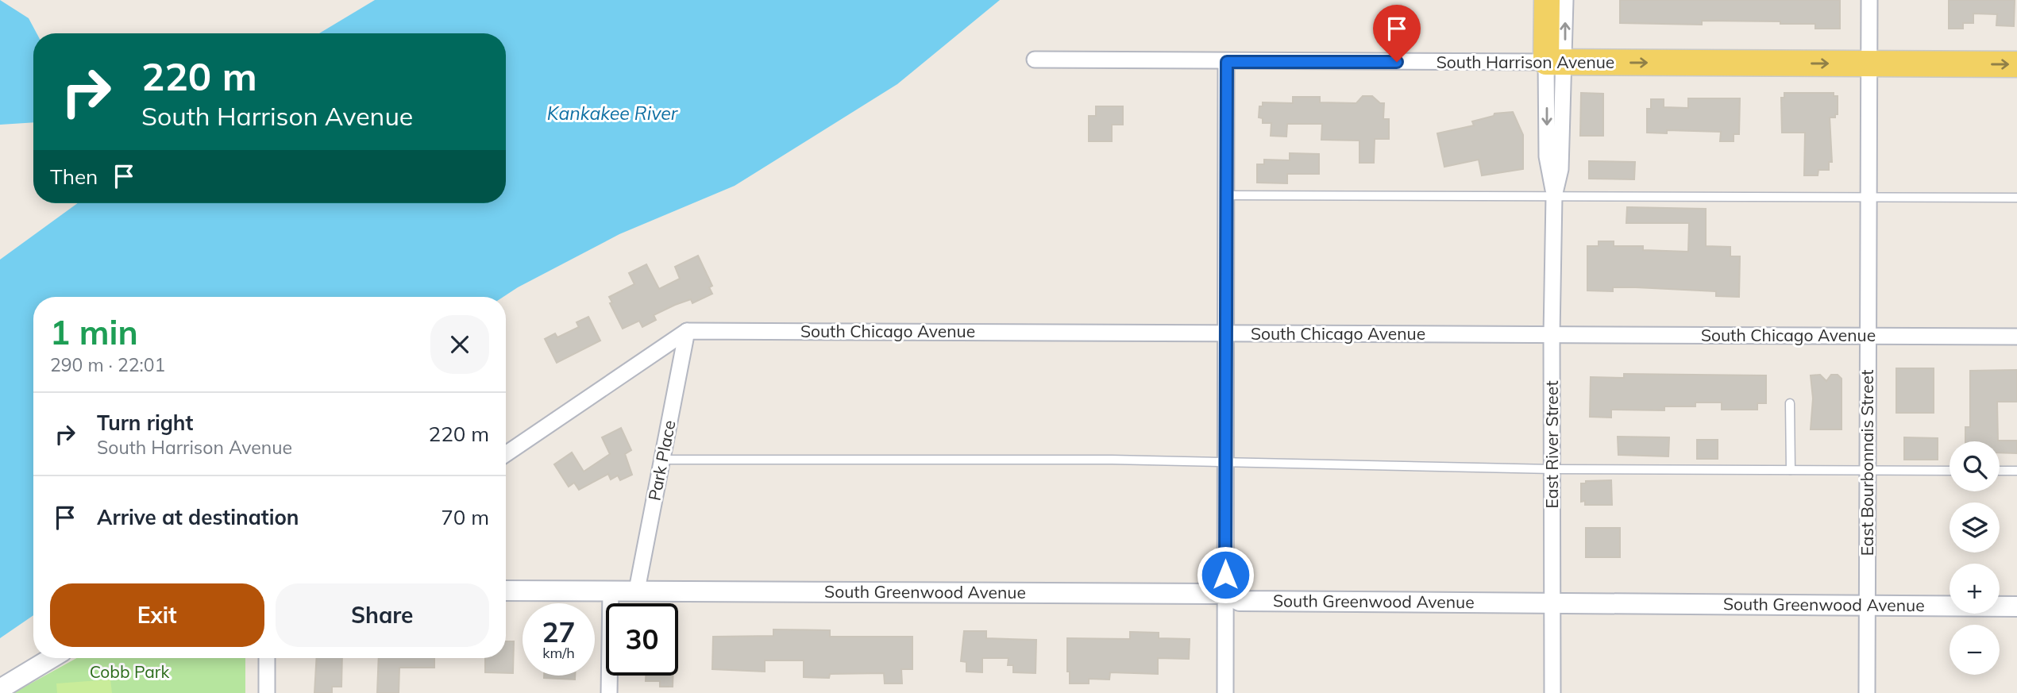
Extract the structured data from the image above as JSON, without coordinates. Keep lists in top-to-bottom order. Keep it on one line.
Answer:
{"streets":{"main road":["South Harrison Avenue","East River Street"],"street":["South Chicago Avenue","Park Place","East Bourbonnais Street","South Greenwood Avenue"]},"crossings":[["South Harrison Avenue","East River Street"],["South Harrison Avenue","East Bourbonnais Street"],["South Chicago Avenue","East River Street"],["South Chicago Avenue","Park Place"],["South Chicago Avenue","East Bourbonnais Street"],["East River Street","South Greenwood Avenue"],["Park Place","South Greenwood Avenue"],["East Bourbonnais Street","South Greenwood Avenue"]],"one_way":["South Harrison Avenue"],"water":["Kankakee River"],"parks":["Cobb Park"],"page":{"turn":["220 m","South Harrison Avenue"],"then":"Then","heading":["1 min","290 m · 22:01"],"list":[{"name":"Turn right","note":"South Harrison Avenue","value":"220 m"},{"name":"Arrive at destination","value":"70 m"}],"map_buttons":["+","−"],"buttons":["Exit","Share"],"speed":"27 km/h","limit":"30"}}
